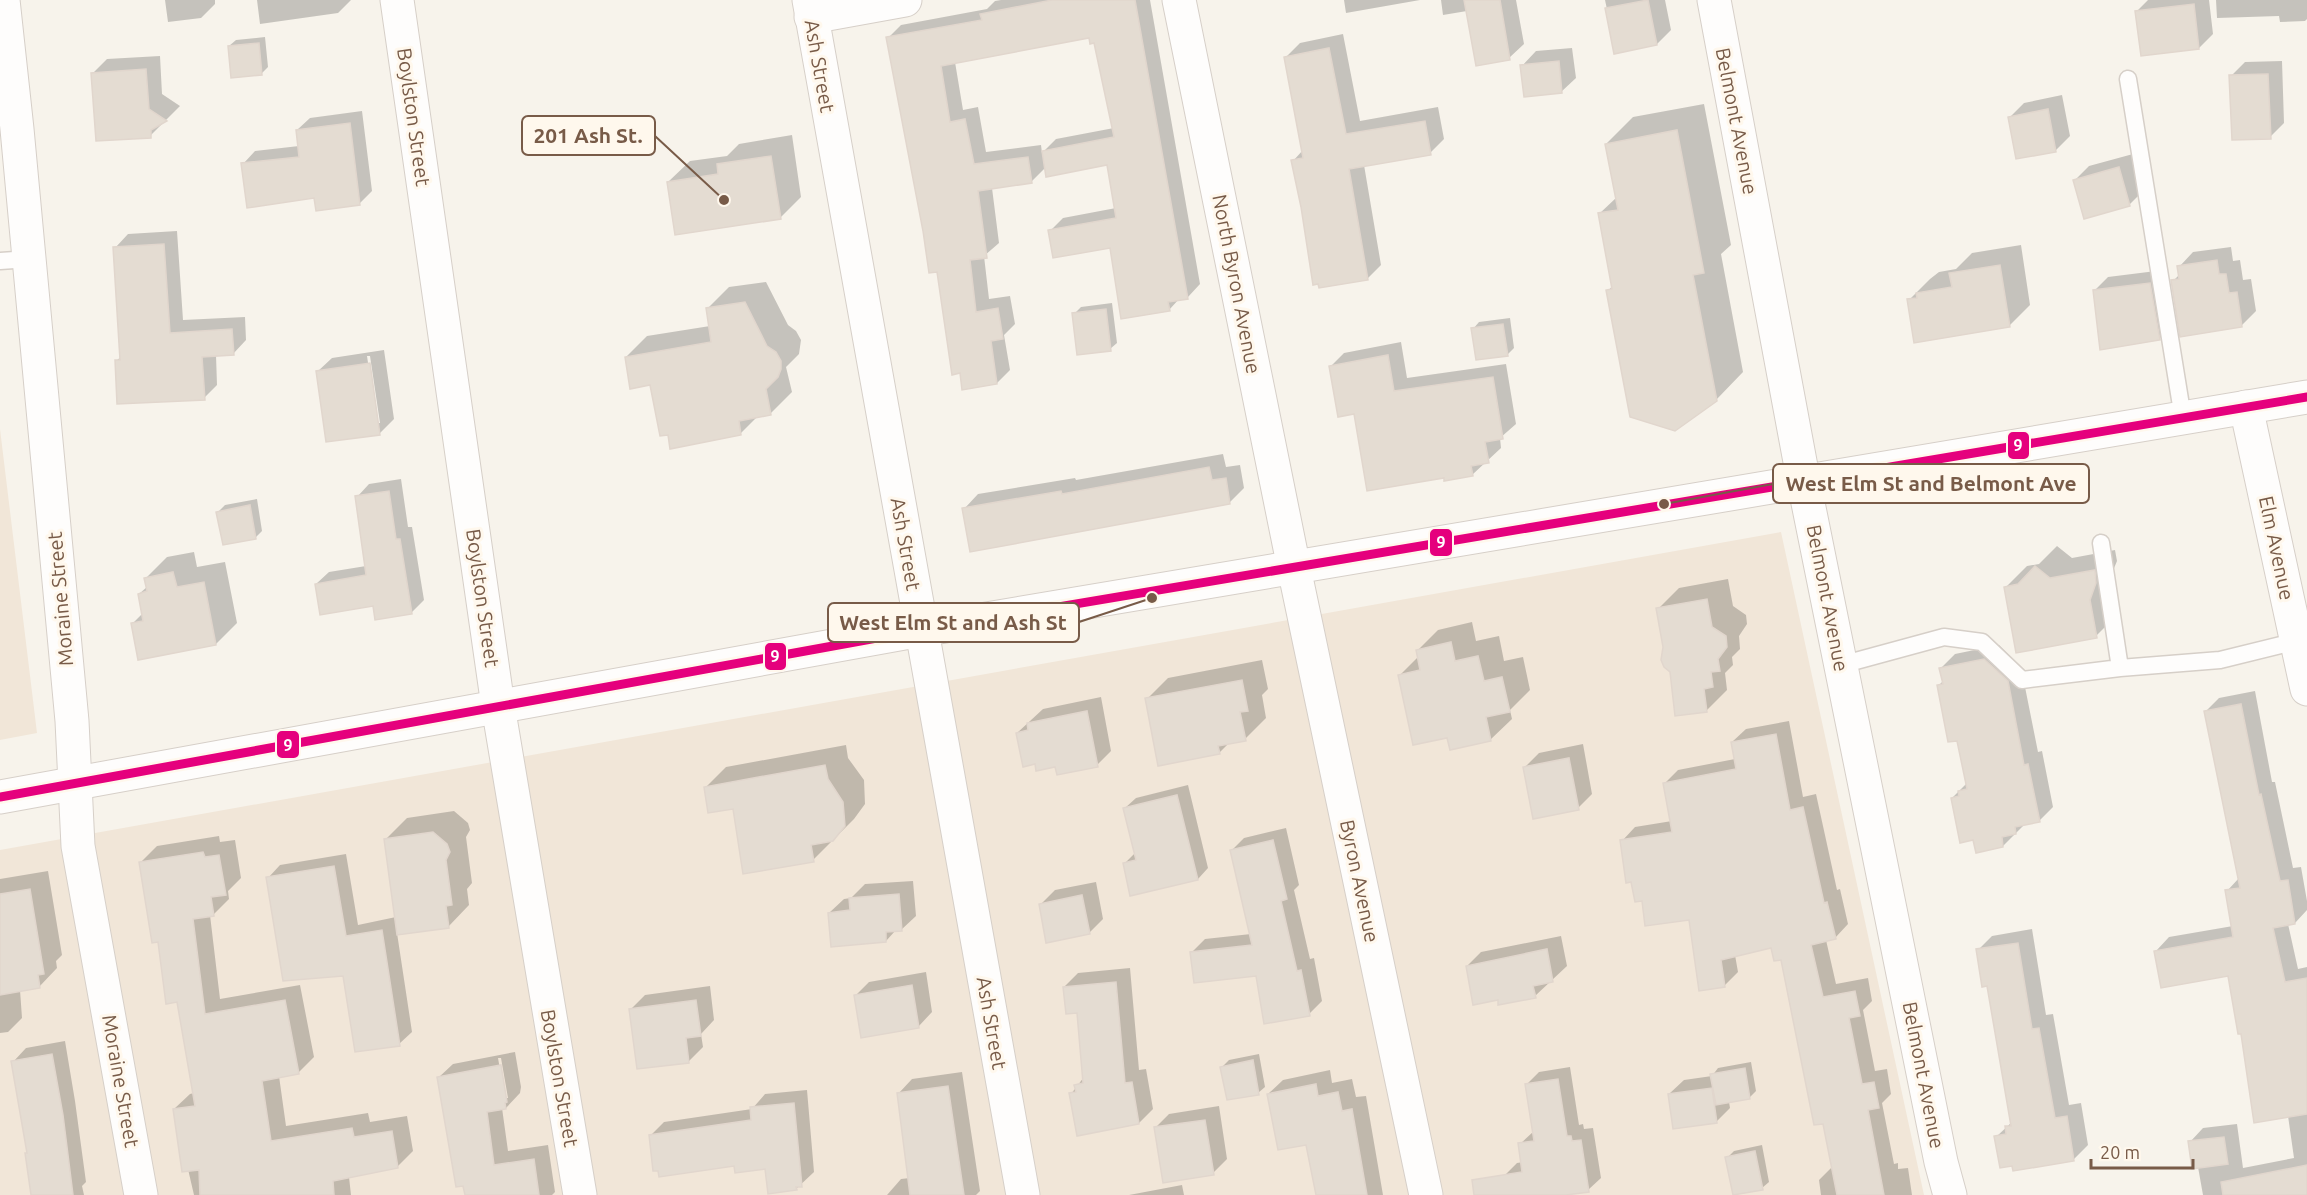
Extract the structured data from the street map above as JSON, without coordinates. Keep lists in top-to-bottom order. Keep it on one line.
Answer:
{"streets":{"street":["Ash Street","Boylston Street","Belmont Avenue","North Byron Avenue","Elm Avenue","Moraine Street","Byron Avenue"]},"crossings":[["North Byron Avenue","Byron Avenue"]],"places":["201 Ash St.","West Elm St and Belmont Ave","West Elm St and Ash St"],"lines":["transit line 9"],"scale_bar":"20 m"}
